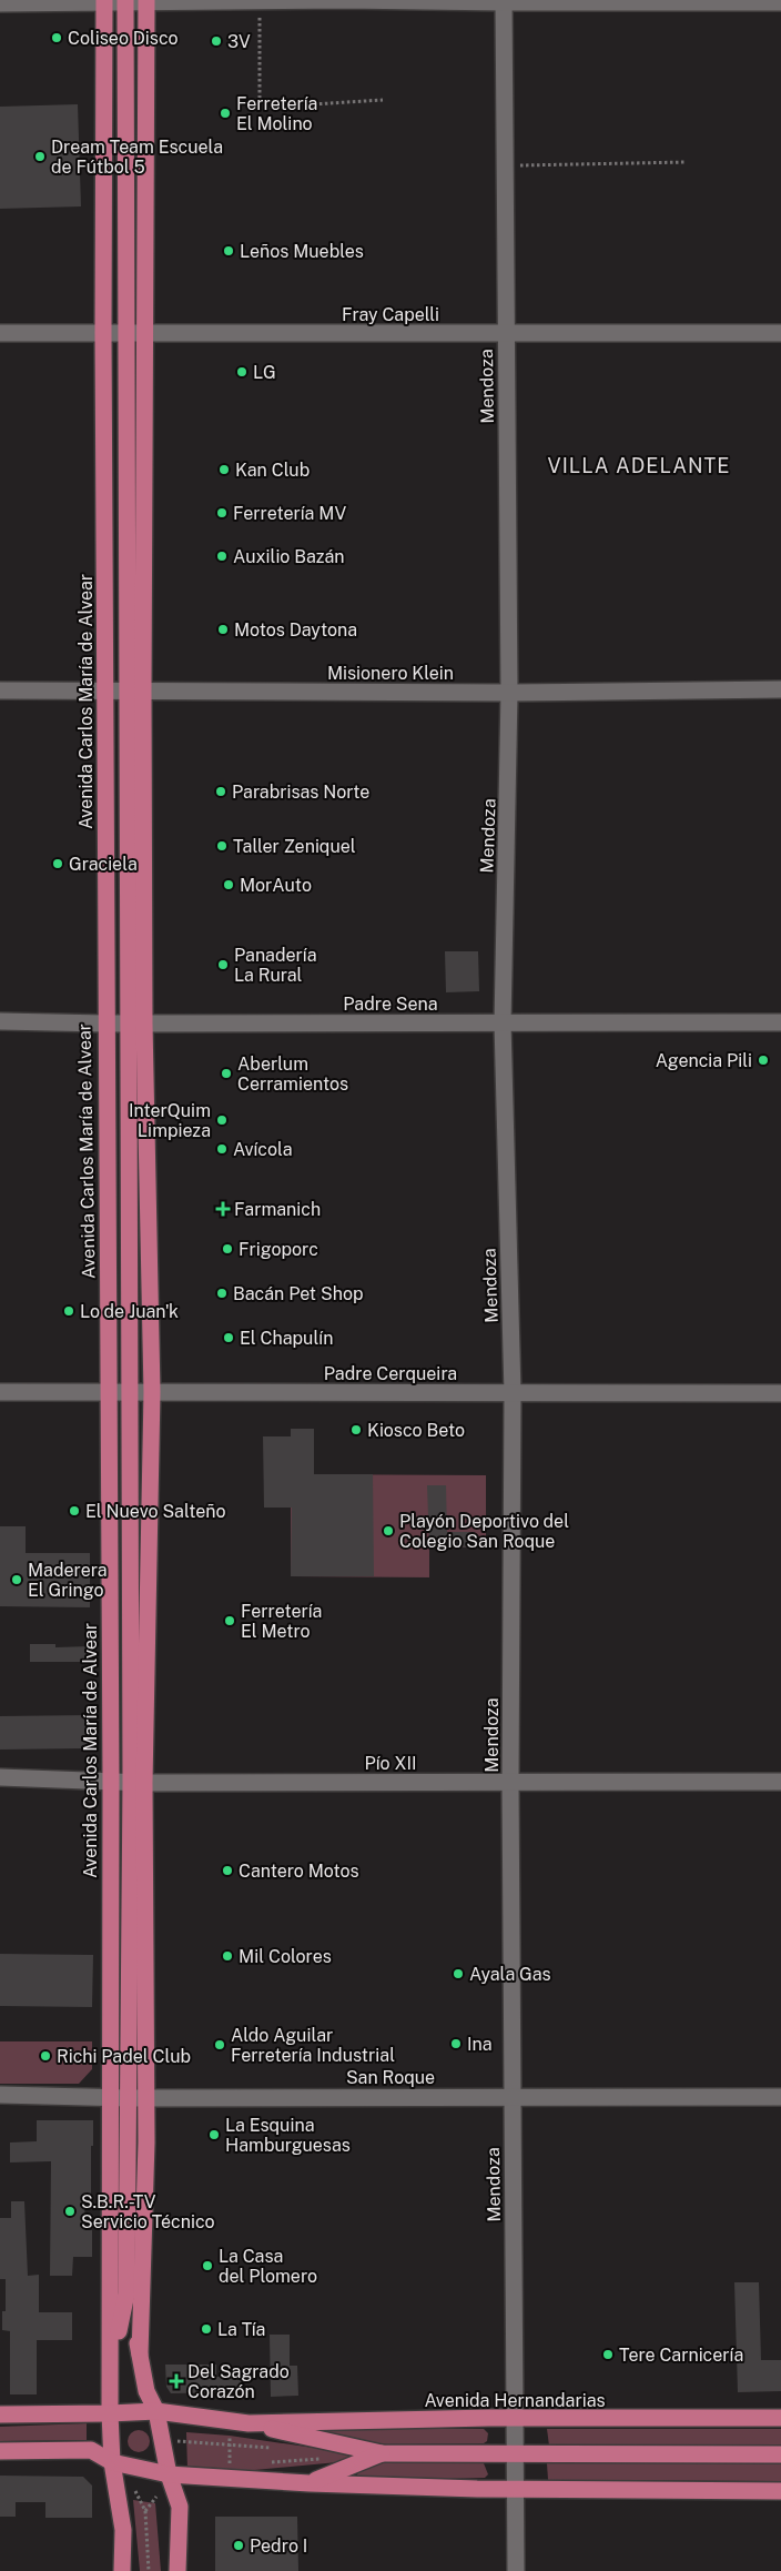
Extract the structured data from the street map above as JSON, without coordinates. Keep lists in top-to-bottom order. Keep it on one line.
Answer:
{"streets":{"main road":["Avenida Carlos María de Alvear","Avenida Hernandarias"],"street":["Fray Capelli","Mendoza","Misionero Klein","Padre Sena","Padre Cerqueira","Pío XII","San Roque"]},"crossings":[["Fray Capelli","Mendoza"],["Fray Capelli","Avenida Carlos María de Alvear"],["Mendoza","Misionero Klein"],["Mendoza","Padre Sena"],["Mendoza","Padre Cerqueira"],["Mendoza","Pío XII"],["Mendoza","San Roque"],["Mendoza","Avenida Hernandarias"],["Misionero Klein","Avenida Carlos María de Alvear"],["Avenida Carlos María de Alvear","Padre Sena"],["Avenida Carlos María de Alvear","Padre Cerqueira"],["Avenida Carlos María de Alvear","Pío XII"],["Avenida Carlos María de Alvear","San Roque"],["Avenida Carlos María de Alvear","Avenida Hernandarias"]],"districts":["VILLA ADELANTE"],"places":{"other":["Coliseo Disco","3V","Ferretería El Molino","Dream Team Escuela de Fútbol 5","Leños Muebles","LG","Kan Club","Ferretería MV","Auxilio Bazán","Motos Daytona","Parabrisas Norte","Taller Zeniquel","Graciela","MorAuto","Panadería La Rural","Agencia Pili","Aberlum Cerramientos","InterQuim Limpieza","Avícola","Frigoporc","Bacán Pet Shop","Lo de Juan'k","El Chapulín","Kiosco Beto","El Nuevo Salteño","Playón Deportivo del Colegio San Roque","Maderera El Gringo","Ferretería El Metro","Cantero Motos","Mil Colores","Ayala Gas","Ina","Aldo Aguilar Ferretería Industrial","Richi Padel Club","La Esquina Hamburguesas","S.B.R.-TV Servicio Técnico","La Casa del Plomero","La Tía","Tere Carnicería","Pedro I"],"health":["Farmanich","Del Sagrado Corazón"]}}
